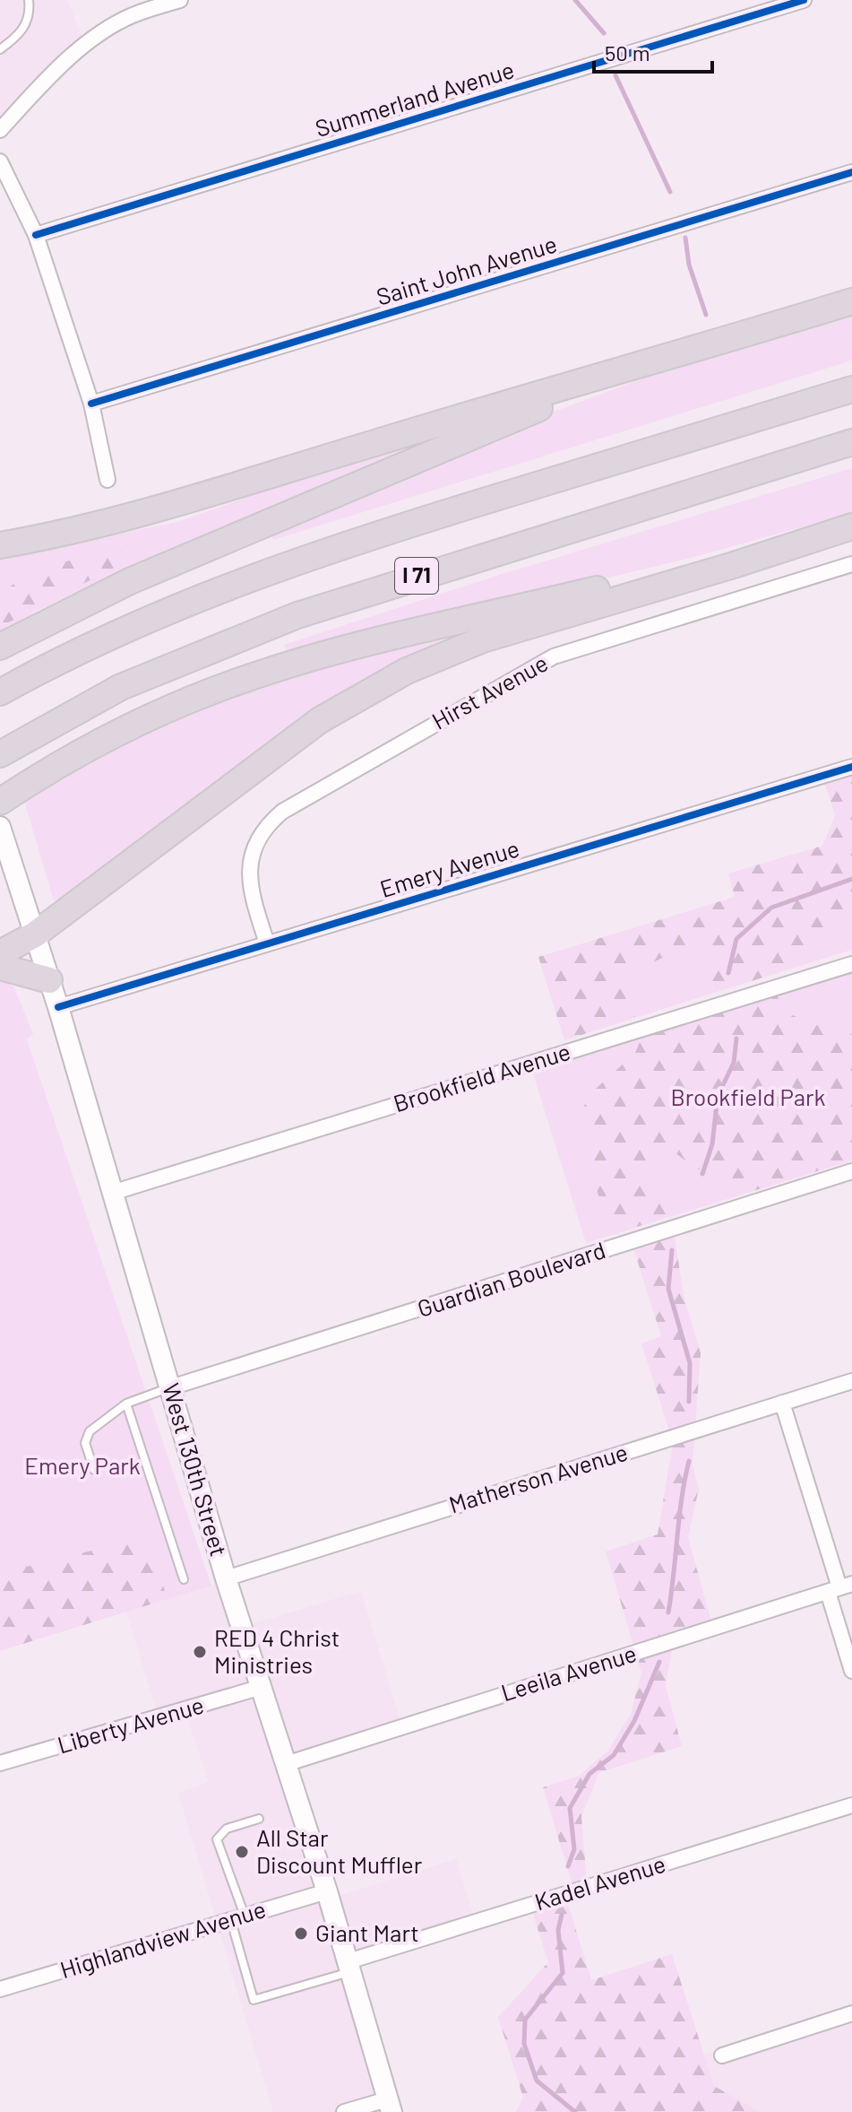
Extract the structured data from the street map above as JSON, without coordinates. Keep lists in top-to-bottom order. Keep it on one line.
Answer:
{"streets":{"highway":["I 71"],"main road":["West 130th Street"],"street":["Summerland Avenue","Saint John Avenue","Hirst Avenue","Emery Avenue","Brookfield Avenue","Guardian Boulevard","Matherson Avenue","Leeila Avenue","Liberty Avenue","Kadel Avenue","Highlandview Avenue"]},"crossings":[["Hirst Avenue","Emery Avenue"],["Emery Avenue","West 130th Street"],["Brookfield Avenue","West 130th Street"],["Guardian Boulevard","West 130th Street"],["West 130th Street","Matherson Avenue"],["West 130th Street","Leeila Avenue"],["West 130th Street","Liberty Avenue"],["West 130th Street","Kadel Avenue"],["West 130th Street","Highlandview Avenue"]],"parks":["Brookfield Park","Emery Park"],"places":["RED 4 Christ Ministries","All Star Discount Muffler","Giant Mart"],"scale_bar":"50 m"}
